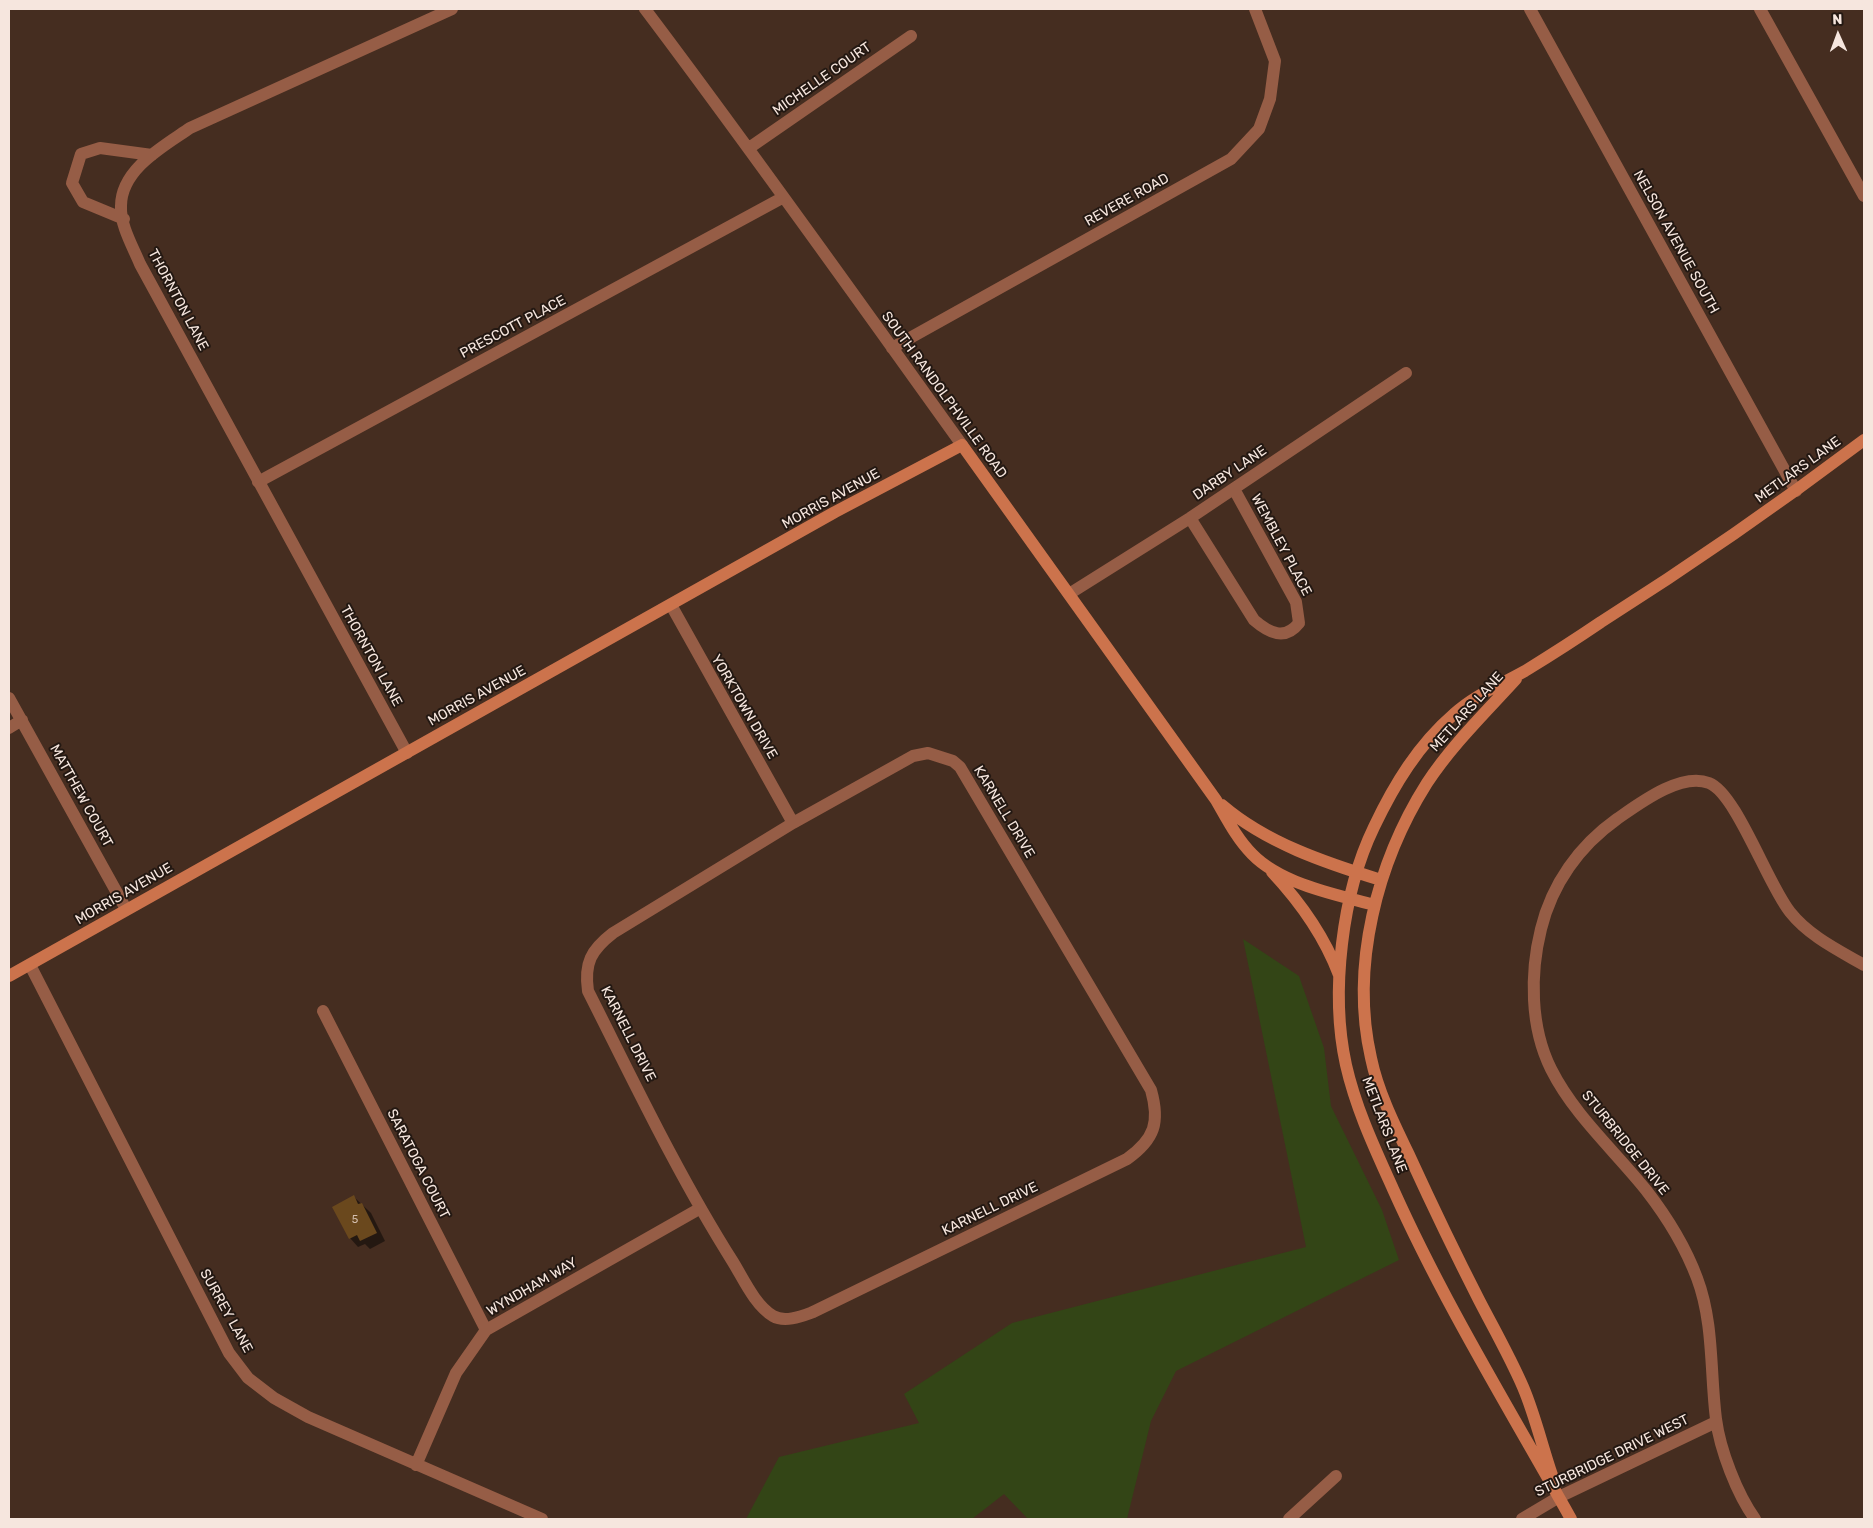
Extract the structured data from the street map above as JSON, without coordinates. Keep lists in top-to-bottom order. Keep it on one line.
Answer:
{"streets":{"main road":["SOUTH RANDOLPHVILLE ROAD","METLARS LANE","MORRIS AVENUE"],"street":["MICHELLE COURT","REVERE ROAD","NELSON AVENUE SOUTH","THORNTON LANE","PRESCOTT PLACE","DARBY LANE","WEMBLEY PLACE","YORKTOWN DRIVE","MATTHEW COURT","KARNELL DRIVE","STURBRIDGE DRIVE","SARATOGA COURT","WYNDHAM WAY","SURREY LANE","STURBRIDGE DRIVE WEST"]},"crossings":[["MICHELLE COURT","SOUTH RANDOLPHVILLE ROAD"],["REVERE ROAD","SOUTH RANDOLPHVILLE ROAD"],["NELSON AVENUE SOUTH","METLARS LANE"],["THORNTON LANE","PRESCOTT PLACE"],["THORNTON LANE","MORRIS AVENUE"],["PRESCOTT PLACE","SOUTH RANDOLPHVILLE ROAD"],["SOUTH RANDOLPHVILLE ROAD","METLARS LANE"],["SOUTH RANDOLPHVILLE ROAD","DARBY LANE"],["SOUTH RANDOLPHVILLE ROAD","MORRIS AVENUE"],["METLARS LANE","STURBRIDGE DRIVE WEST"],["DARBY LANE","WEMBLEY PLACE"],["MORRIS AVENUE","YORKTOWN DRIVE"],["MORRIS AVENUE","MATTHEW COURT"],["MORRIS AVENUE","SURREY LANE"],["YORKTOWN DRIVE","KARNELL DRIVE"],["KARNELL DRIVE","WYNDHAM WAY"],["STURBRIDGE DRIVE","STURBRIDGE DRIVE WEST"],["SARATOGA COURT","WYNDHAM WAY"],["WYNDHAM WAY","SURREY LANE"]],"house_numbers":["5"],"north":"top"}
